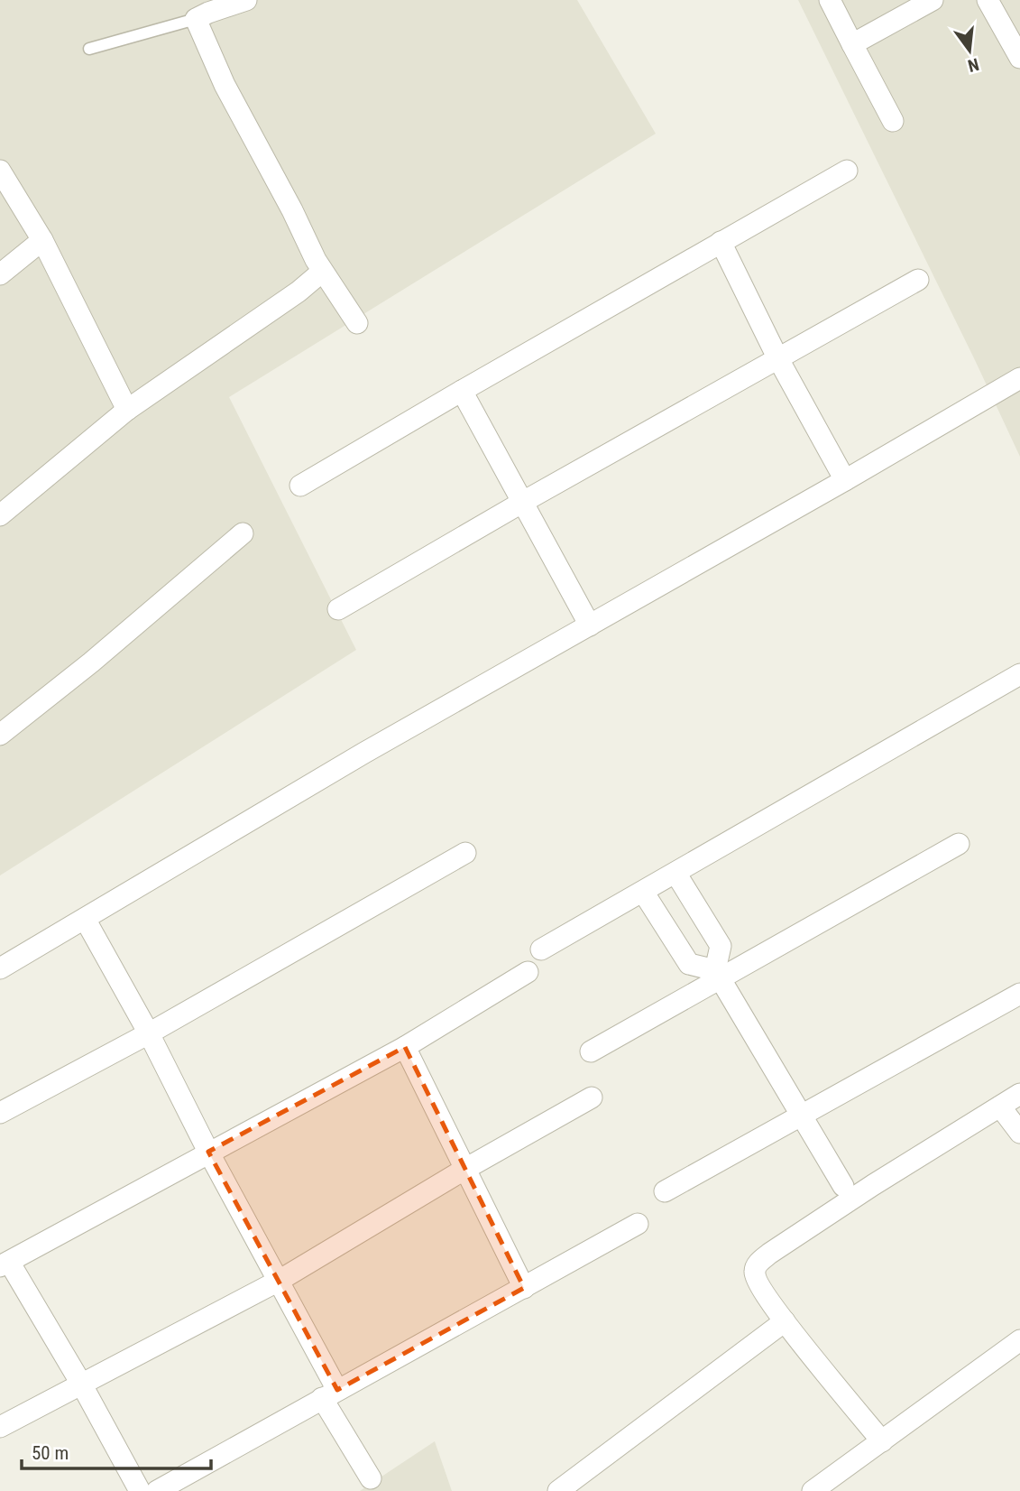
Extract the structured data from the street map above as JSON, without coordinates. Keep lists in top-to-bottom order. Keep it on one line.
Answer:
{"scale_bar":"50 m","north":"bottom"}
